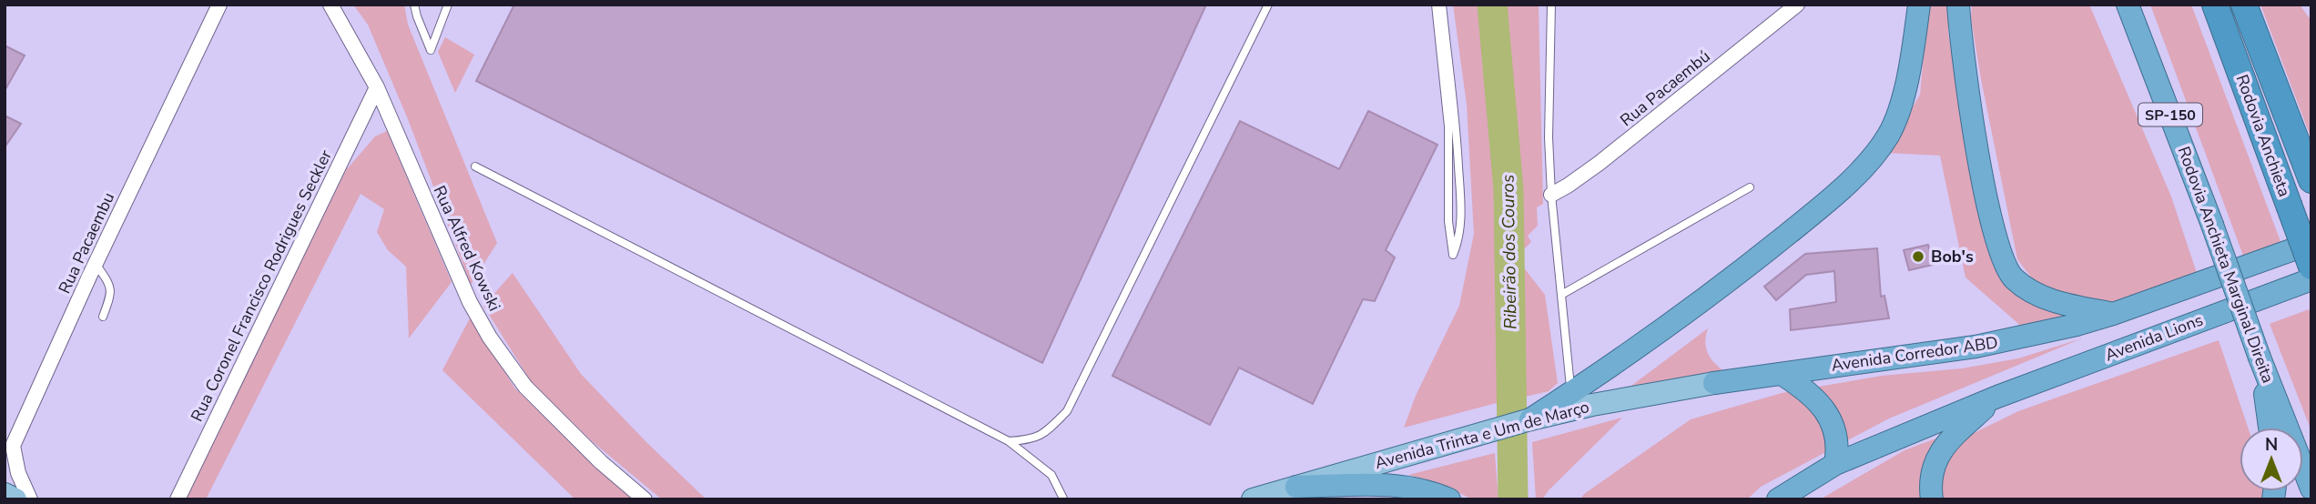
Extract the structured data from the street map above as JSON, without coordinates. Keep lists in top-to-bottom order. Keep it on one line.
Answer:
{"streets":{"highway":["SP-150","Rodovia Anchieta","Rodovia Anchieta Marginal Direita","Avenida Lions","Avenida Corredor ABD"],"main road":["Avenida Trinta e Um de Março"],"street":["Rua Pacaembú","Rua Pacaembu","Rua Alfred Kowski","Rua Coronel Francisco Rodrigues Seckler"]},"crossings":[["Rua Alfred Kowski","Rua Coronel Francisco Rodrigues Seckler"],["Avenida Corredor ABD","Avenida Trinta e Um de Março"]],"water":["Ribeirão dos Couros"],"places":["Bob's"],"north":"top"}
